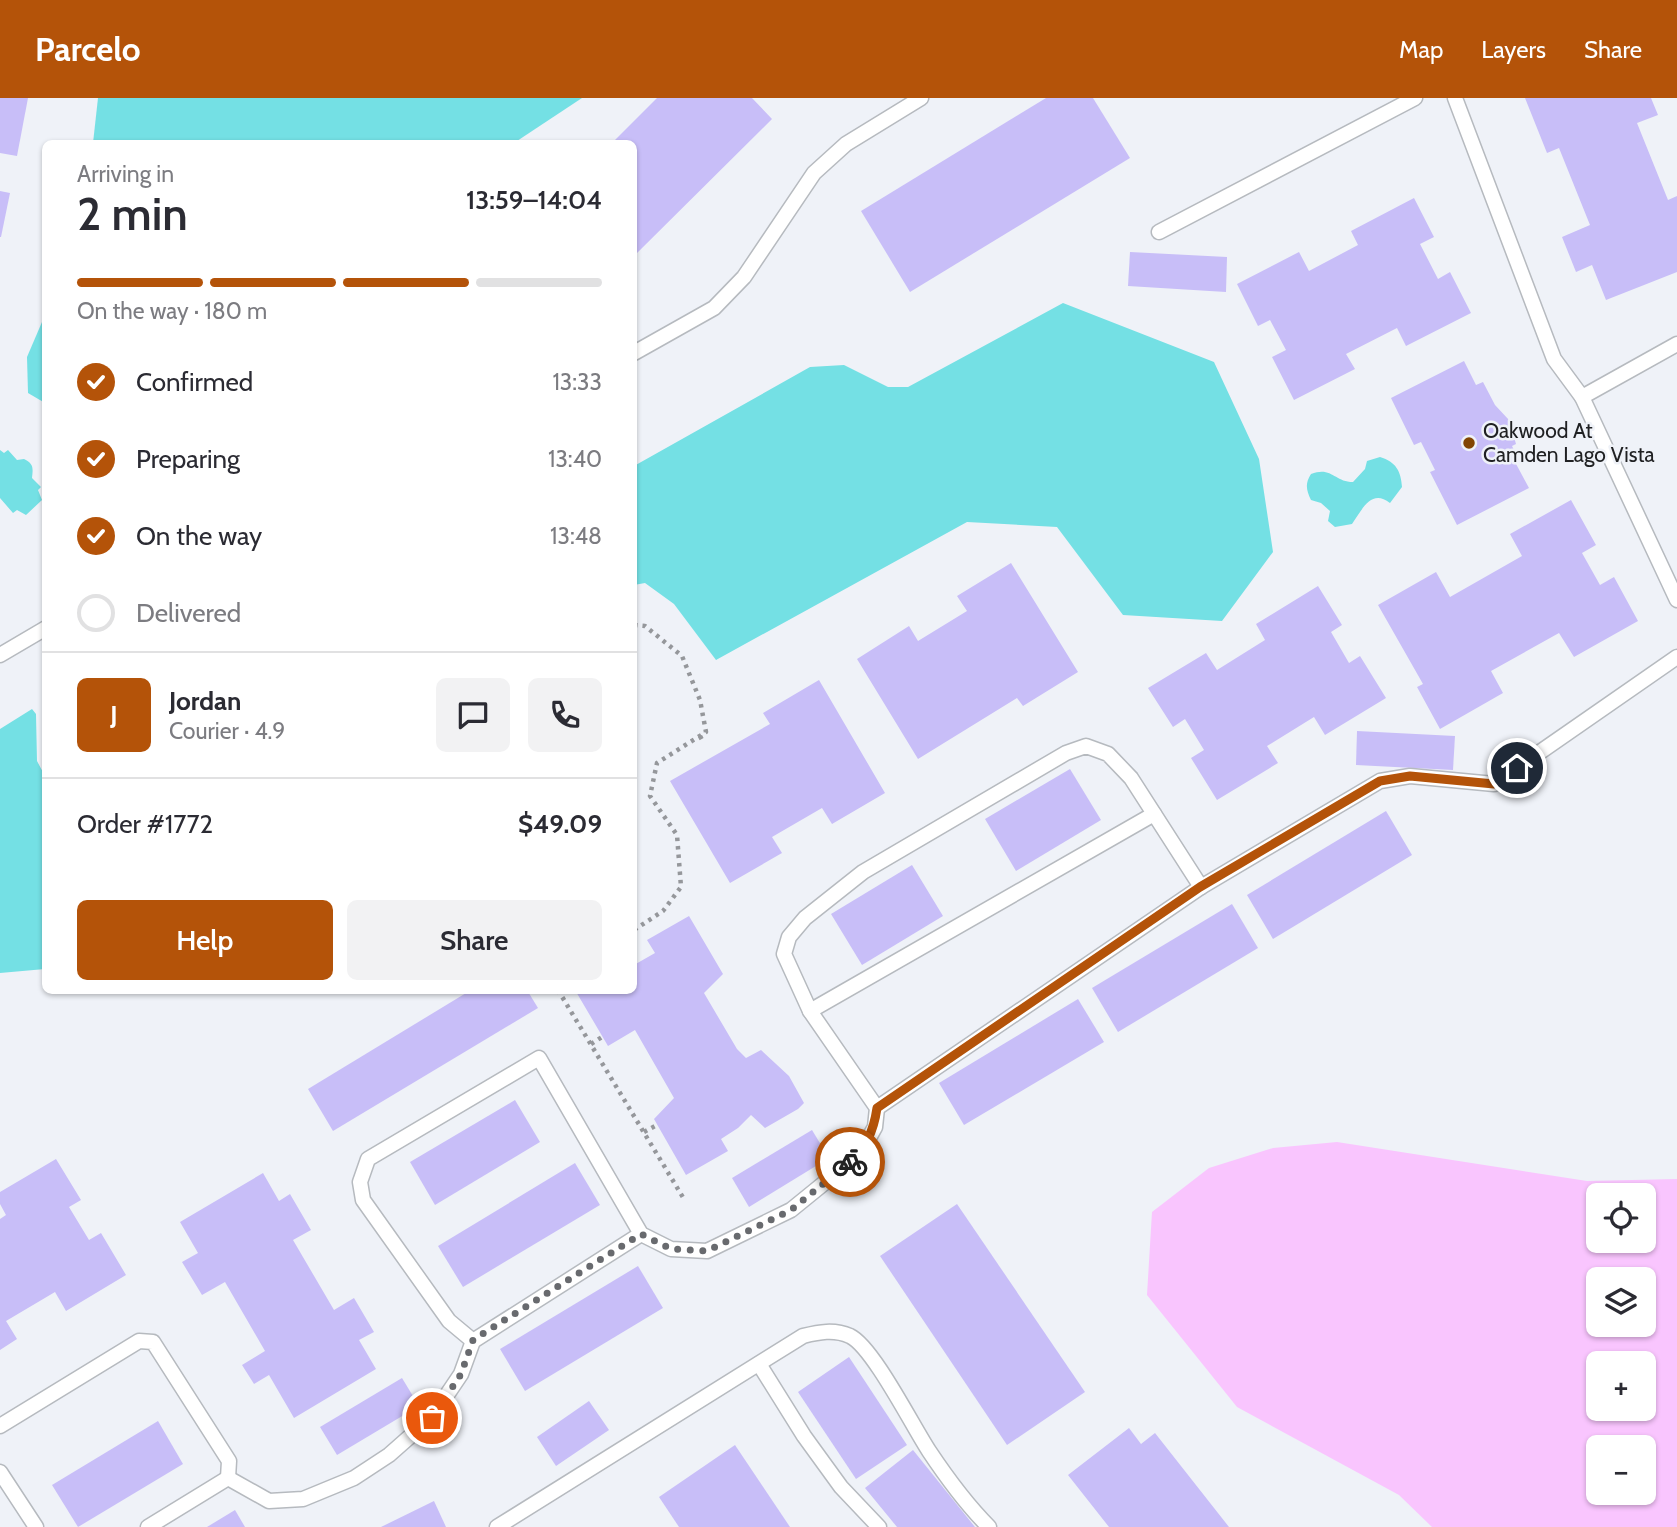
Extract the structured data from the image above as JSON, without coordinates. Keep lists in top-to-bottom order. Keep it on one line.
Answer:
{"places":["Oakwood At Camden Lago Vista"],"page":{"header":"Parcelo","nav":["Map","Layers","Share"],"heading":["2 min","Arriving in","13:59–14:04"],"panel":["Jordan","Courier · 4.9","Order #1772","$49.09"],"bar":"On the way · 180 m","list":[["Confirmed","13:33"],["Preparing","13:40"],["On the way","13:48"],"Delivered"],"round":"J","buttons":["Help","Share"],"map_buttons":["+","−"]}}
